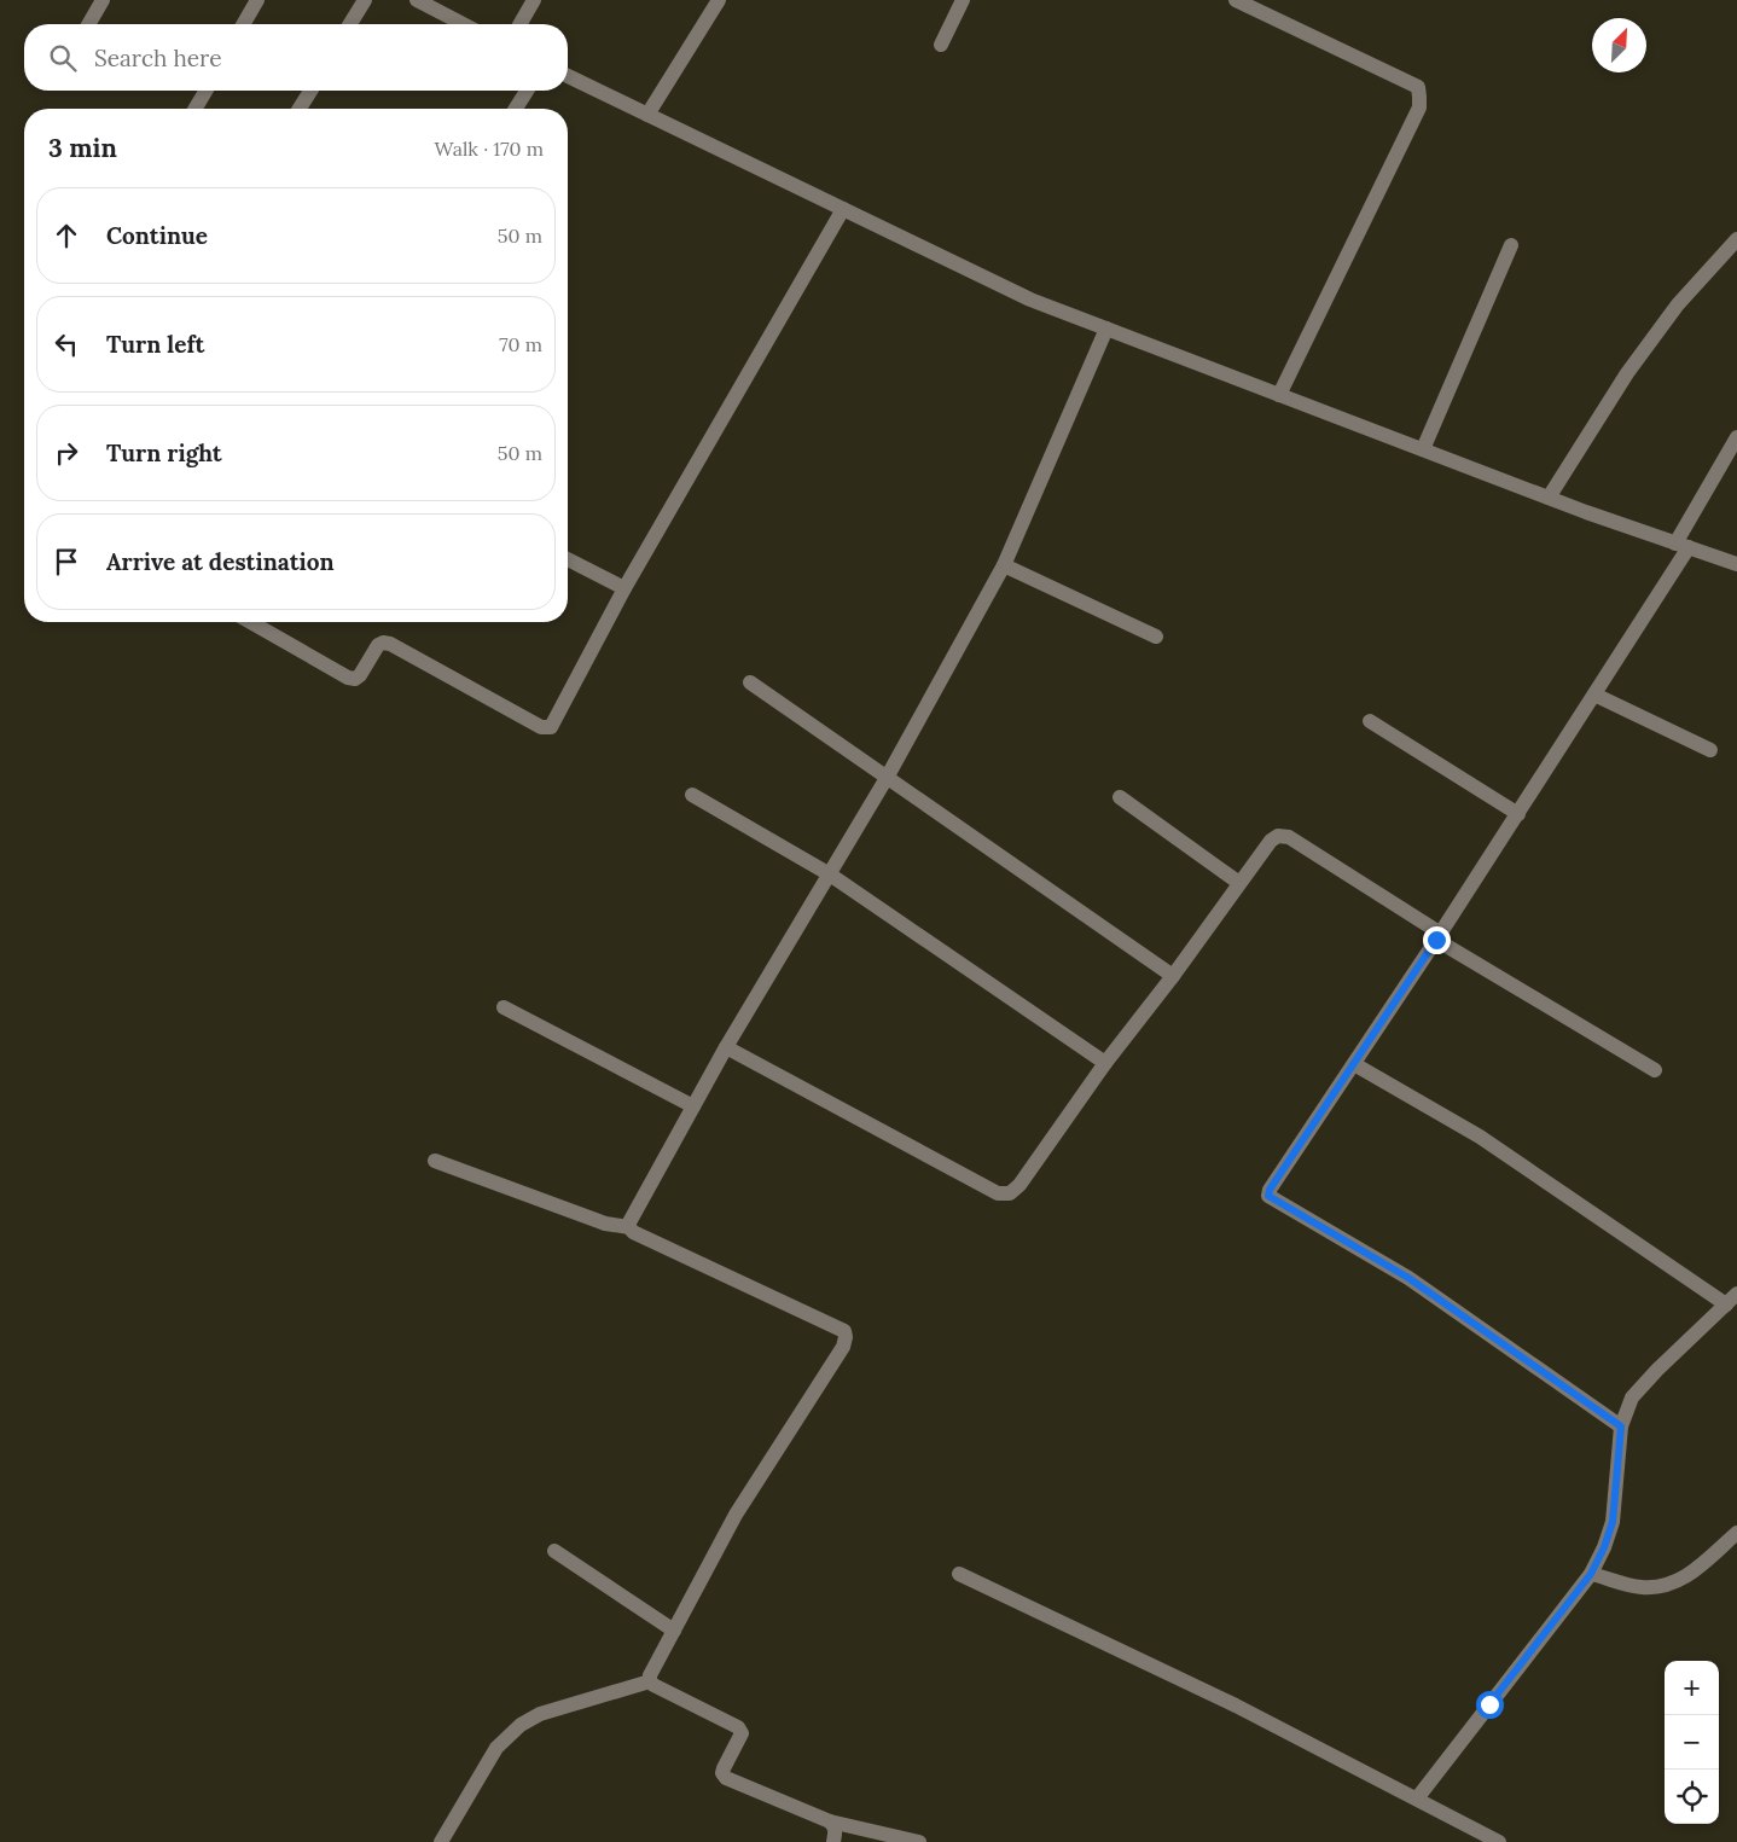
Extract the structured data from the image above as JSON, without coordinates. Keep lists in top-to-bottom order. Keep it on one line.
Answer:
{"north":"top right","page":{"search":"Search here","heading":["3 min","Walk · 170 m"],"list":[["Continue","50 m"],["Turn left","70 m"],["Turn right","50 m"],"Arrive at destination"],"map_buttons":["+","−"]}}
